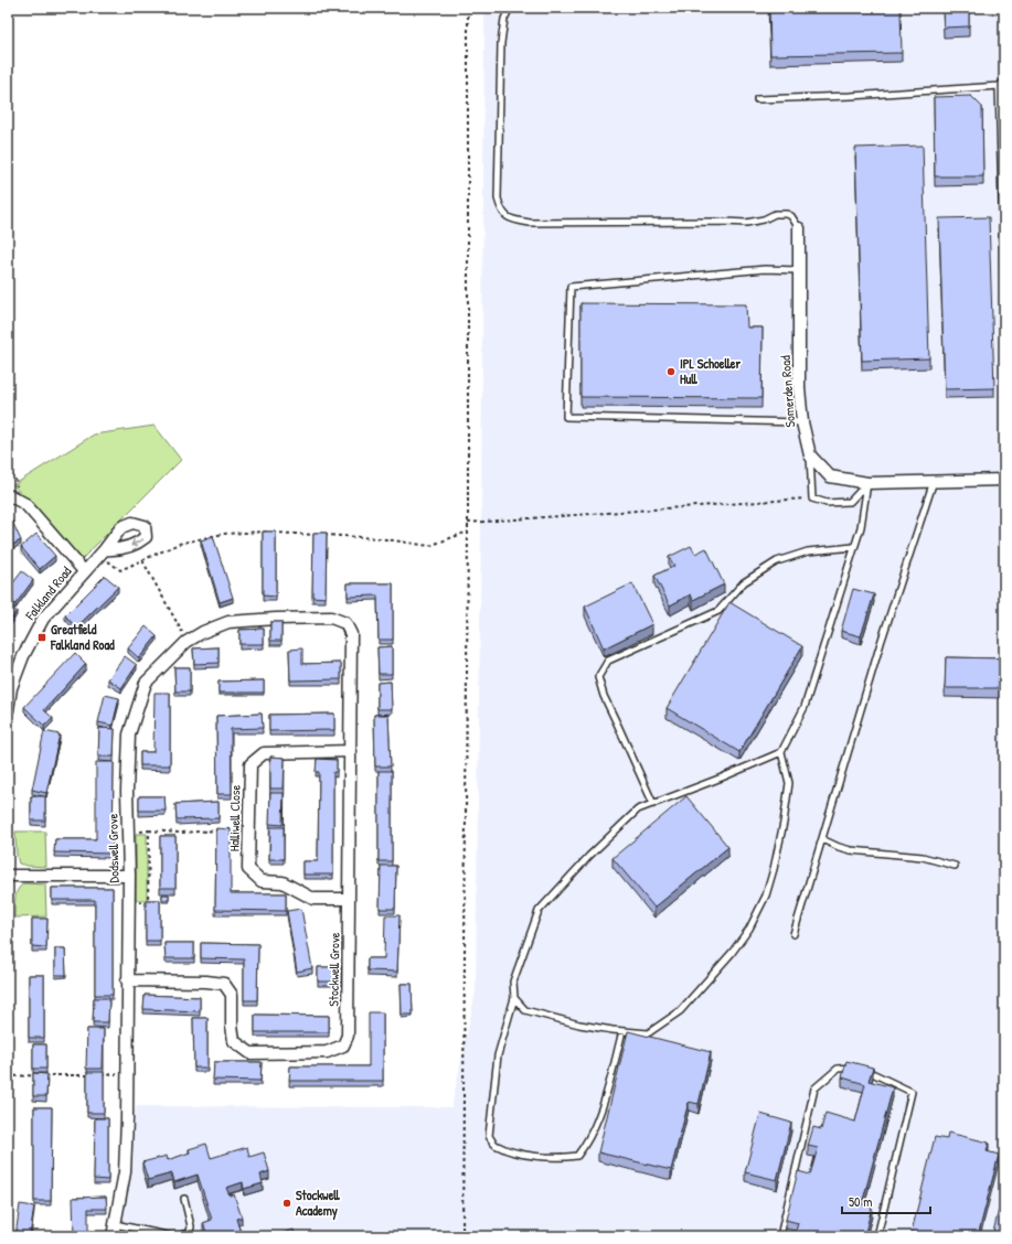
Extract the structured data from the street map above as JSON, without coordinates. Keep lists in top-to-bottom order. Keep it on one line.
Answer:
{"streets":{"street":["Somerden Road","Falkland Road","Halliwell Close","Dodswell Grove","Stockwell Grove"]},"crossings":[["Halliwell Close","Stockwell Grove"],["Dodswell Grove","Stockwell Grove"]],"places":{"other":["IPL Schoeller Hull","Stockwell Academy"],"transit":["Greatfield Falkland Road"]},"scale_bar":"50 m"}
